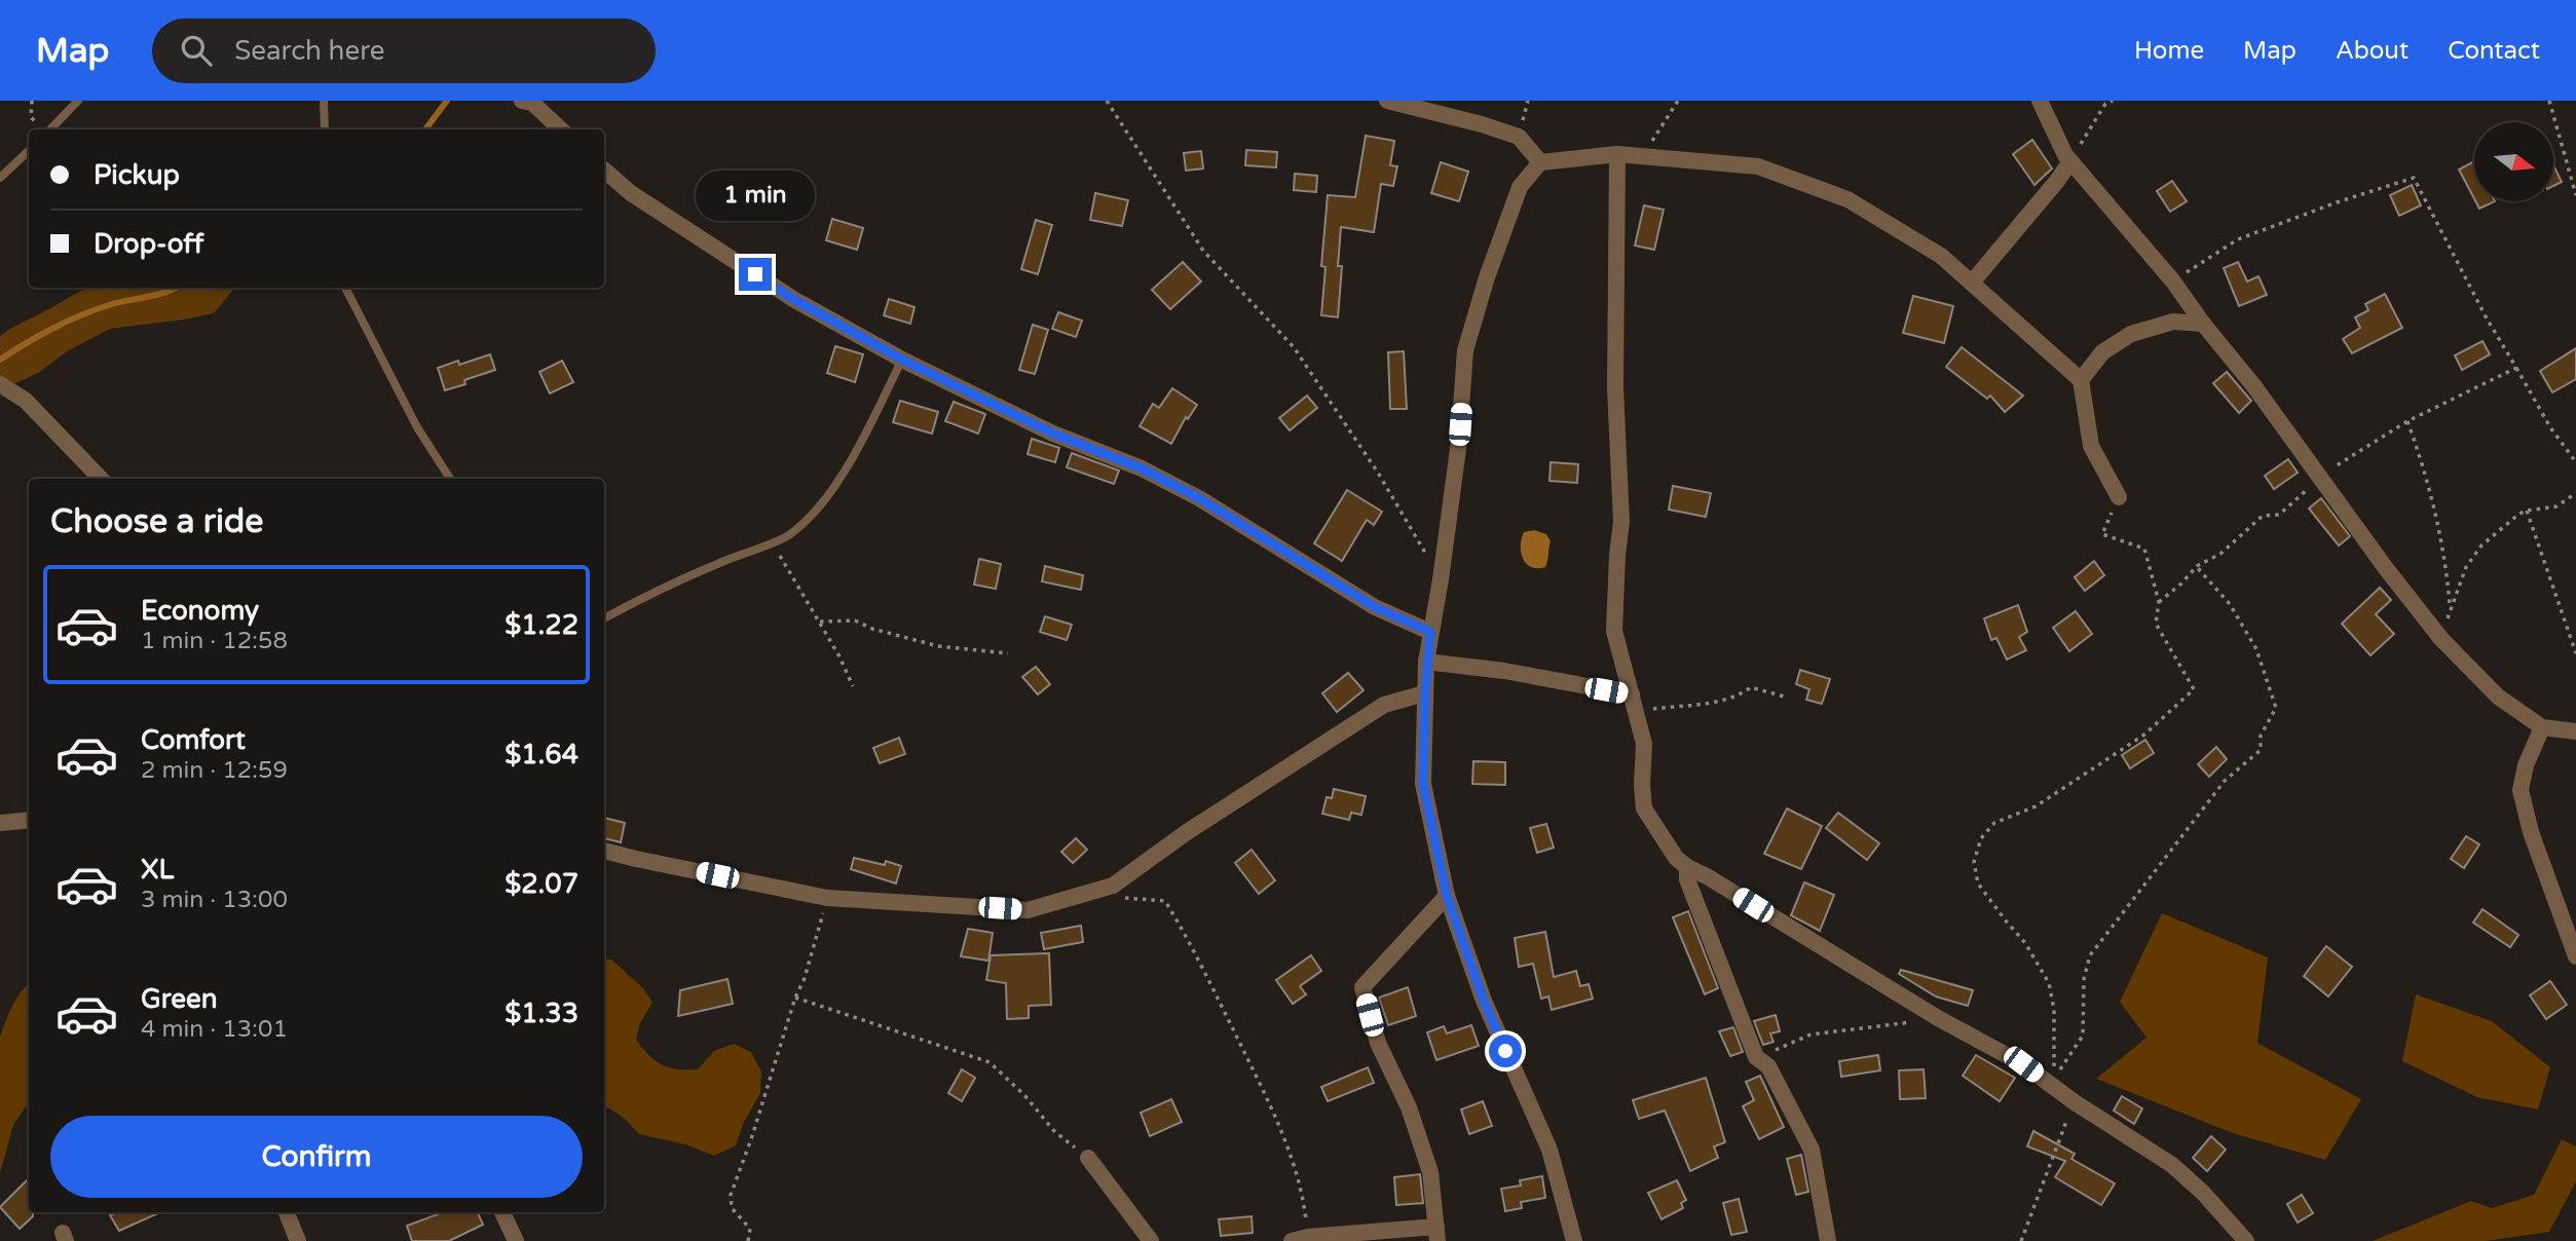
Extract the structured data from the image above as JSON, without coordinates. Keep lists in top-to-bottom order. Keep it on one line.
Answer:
{"north":"right","page":{"header":"Map","search":"Search here","nav":["Home","Map","About","Contact"],"banner":["Pickup","Drop-off"],"bubble":"1 min","heading":"Choose a ride","list":[{"name":"Economy","note":"1 min · 12:58","value":"$1.22"},{"name":"Comfort","note":"2 min · 12:59","value":"$1.64"},{"name":"XL","note":"3 min · 13:00","value":"$2.07"},{"name":"Green","note":"4 min · 13:01","value":"$1.33"}],"buttons":"Confirm"}}
